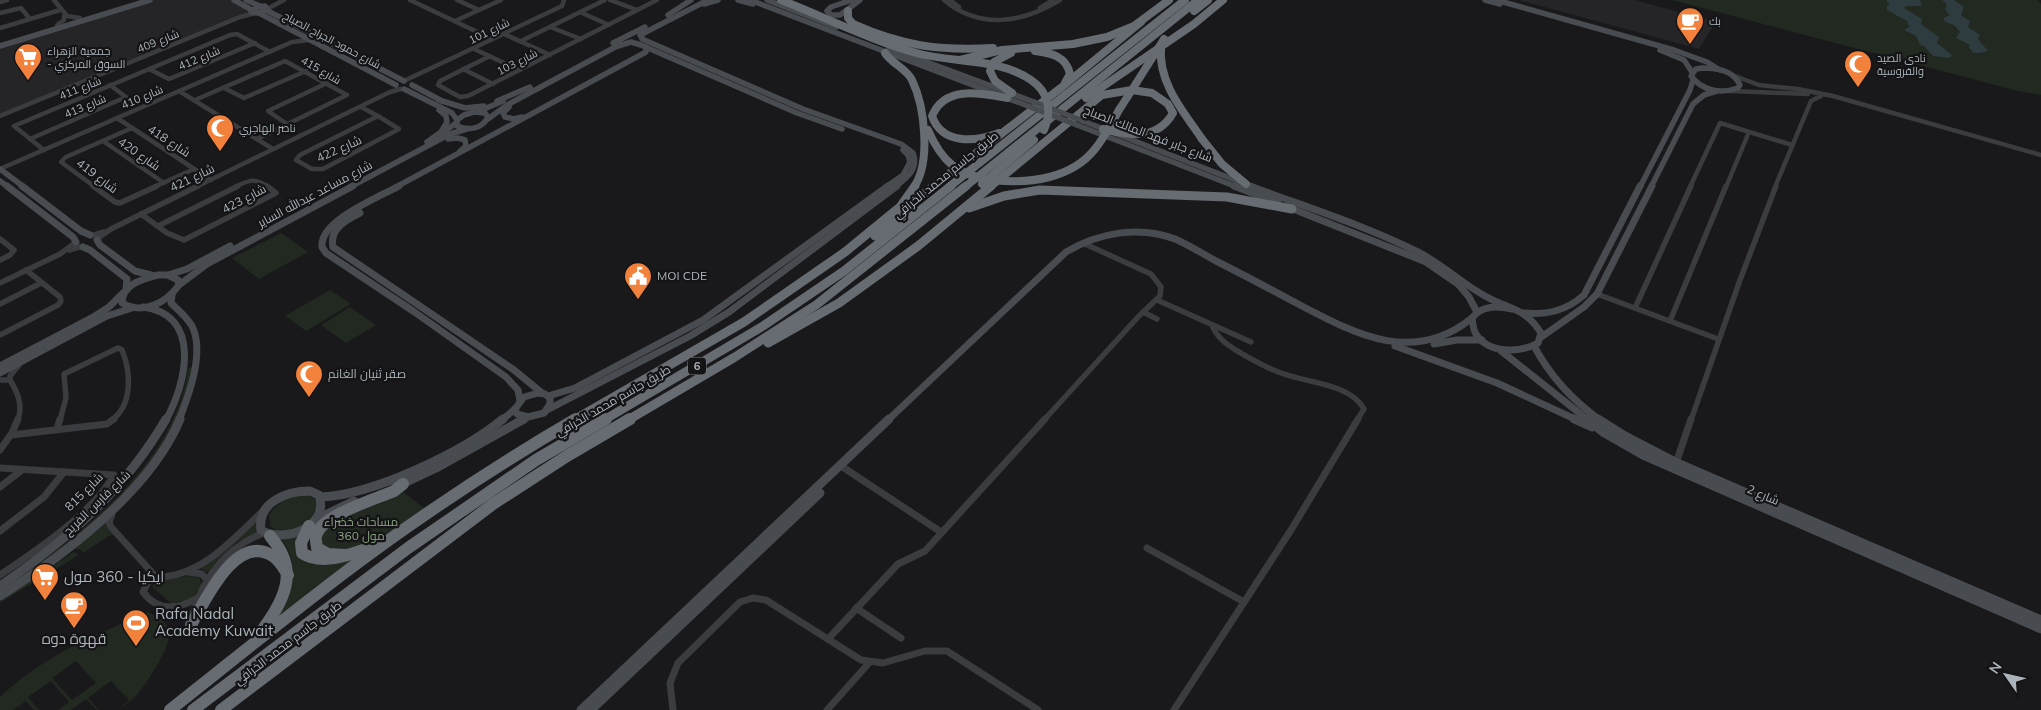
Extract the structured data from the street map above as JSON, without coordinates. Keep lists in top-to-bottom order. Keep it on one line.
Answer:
{"streets":{"highway":["طريق جاسم محمد الخرافي","6"],"street":["شارع 101","شارع حمود الجراح الصباح","شارع 409","شارع 412","شارع 103","شارع 415","شارع 411","شارع 410","شارع 413","شارع جابر فهد المالك الصباح","شارع 418","شارع 422","شارع 420","شارع 419","شارع 421","شارع مساعد عبدالله الساير","شارع 423","شارع 815","شارع 2","شارع فارس الفريح"]},"crossings":[["شارع 101","شارع حمود الجراح الصباح"],["شارع حمود الجراح الصباح","شارع 409"],["شارع حمود الجراح الصباح","شارع 410"],["شارع حمود الجراح الصباح","شارع 421"],["شارع حمود الجراح الصباح","شارع مساعد عبدالله الساير"],["شارع 412","شارع 411"],["شارع 411","شارع 410"],["شارع 411","شارع 413"],["شارع 410","شارع 418"],["شارع جابر فهد المالك الصباح","شارع 2"],["شارع 418","شارع 419"],["شارع 418","شارع 421"],["شارع 422","شارع 421"],["شارع 420","شارع 419"],["شارع 421","شارع 423"],["شارع مساعد عبدالله الساير","شارع فارس الفريح"]],"parks":["مساحات خضراء 360 مول"],"places":{"cafe":["بك","قهوة دوه"],"supermarket":["جمعية الزهراء - السوق المركزي","ايكيا - 360 مول"],"mosque":["نادي الصيد والفروسية","ناصر الهاجري","صقر ثنيان الغانم"],"public building":["MOI CDE"],"sports":["Rafa Nadal Academy Kuwait"]},"north":"top left"}
